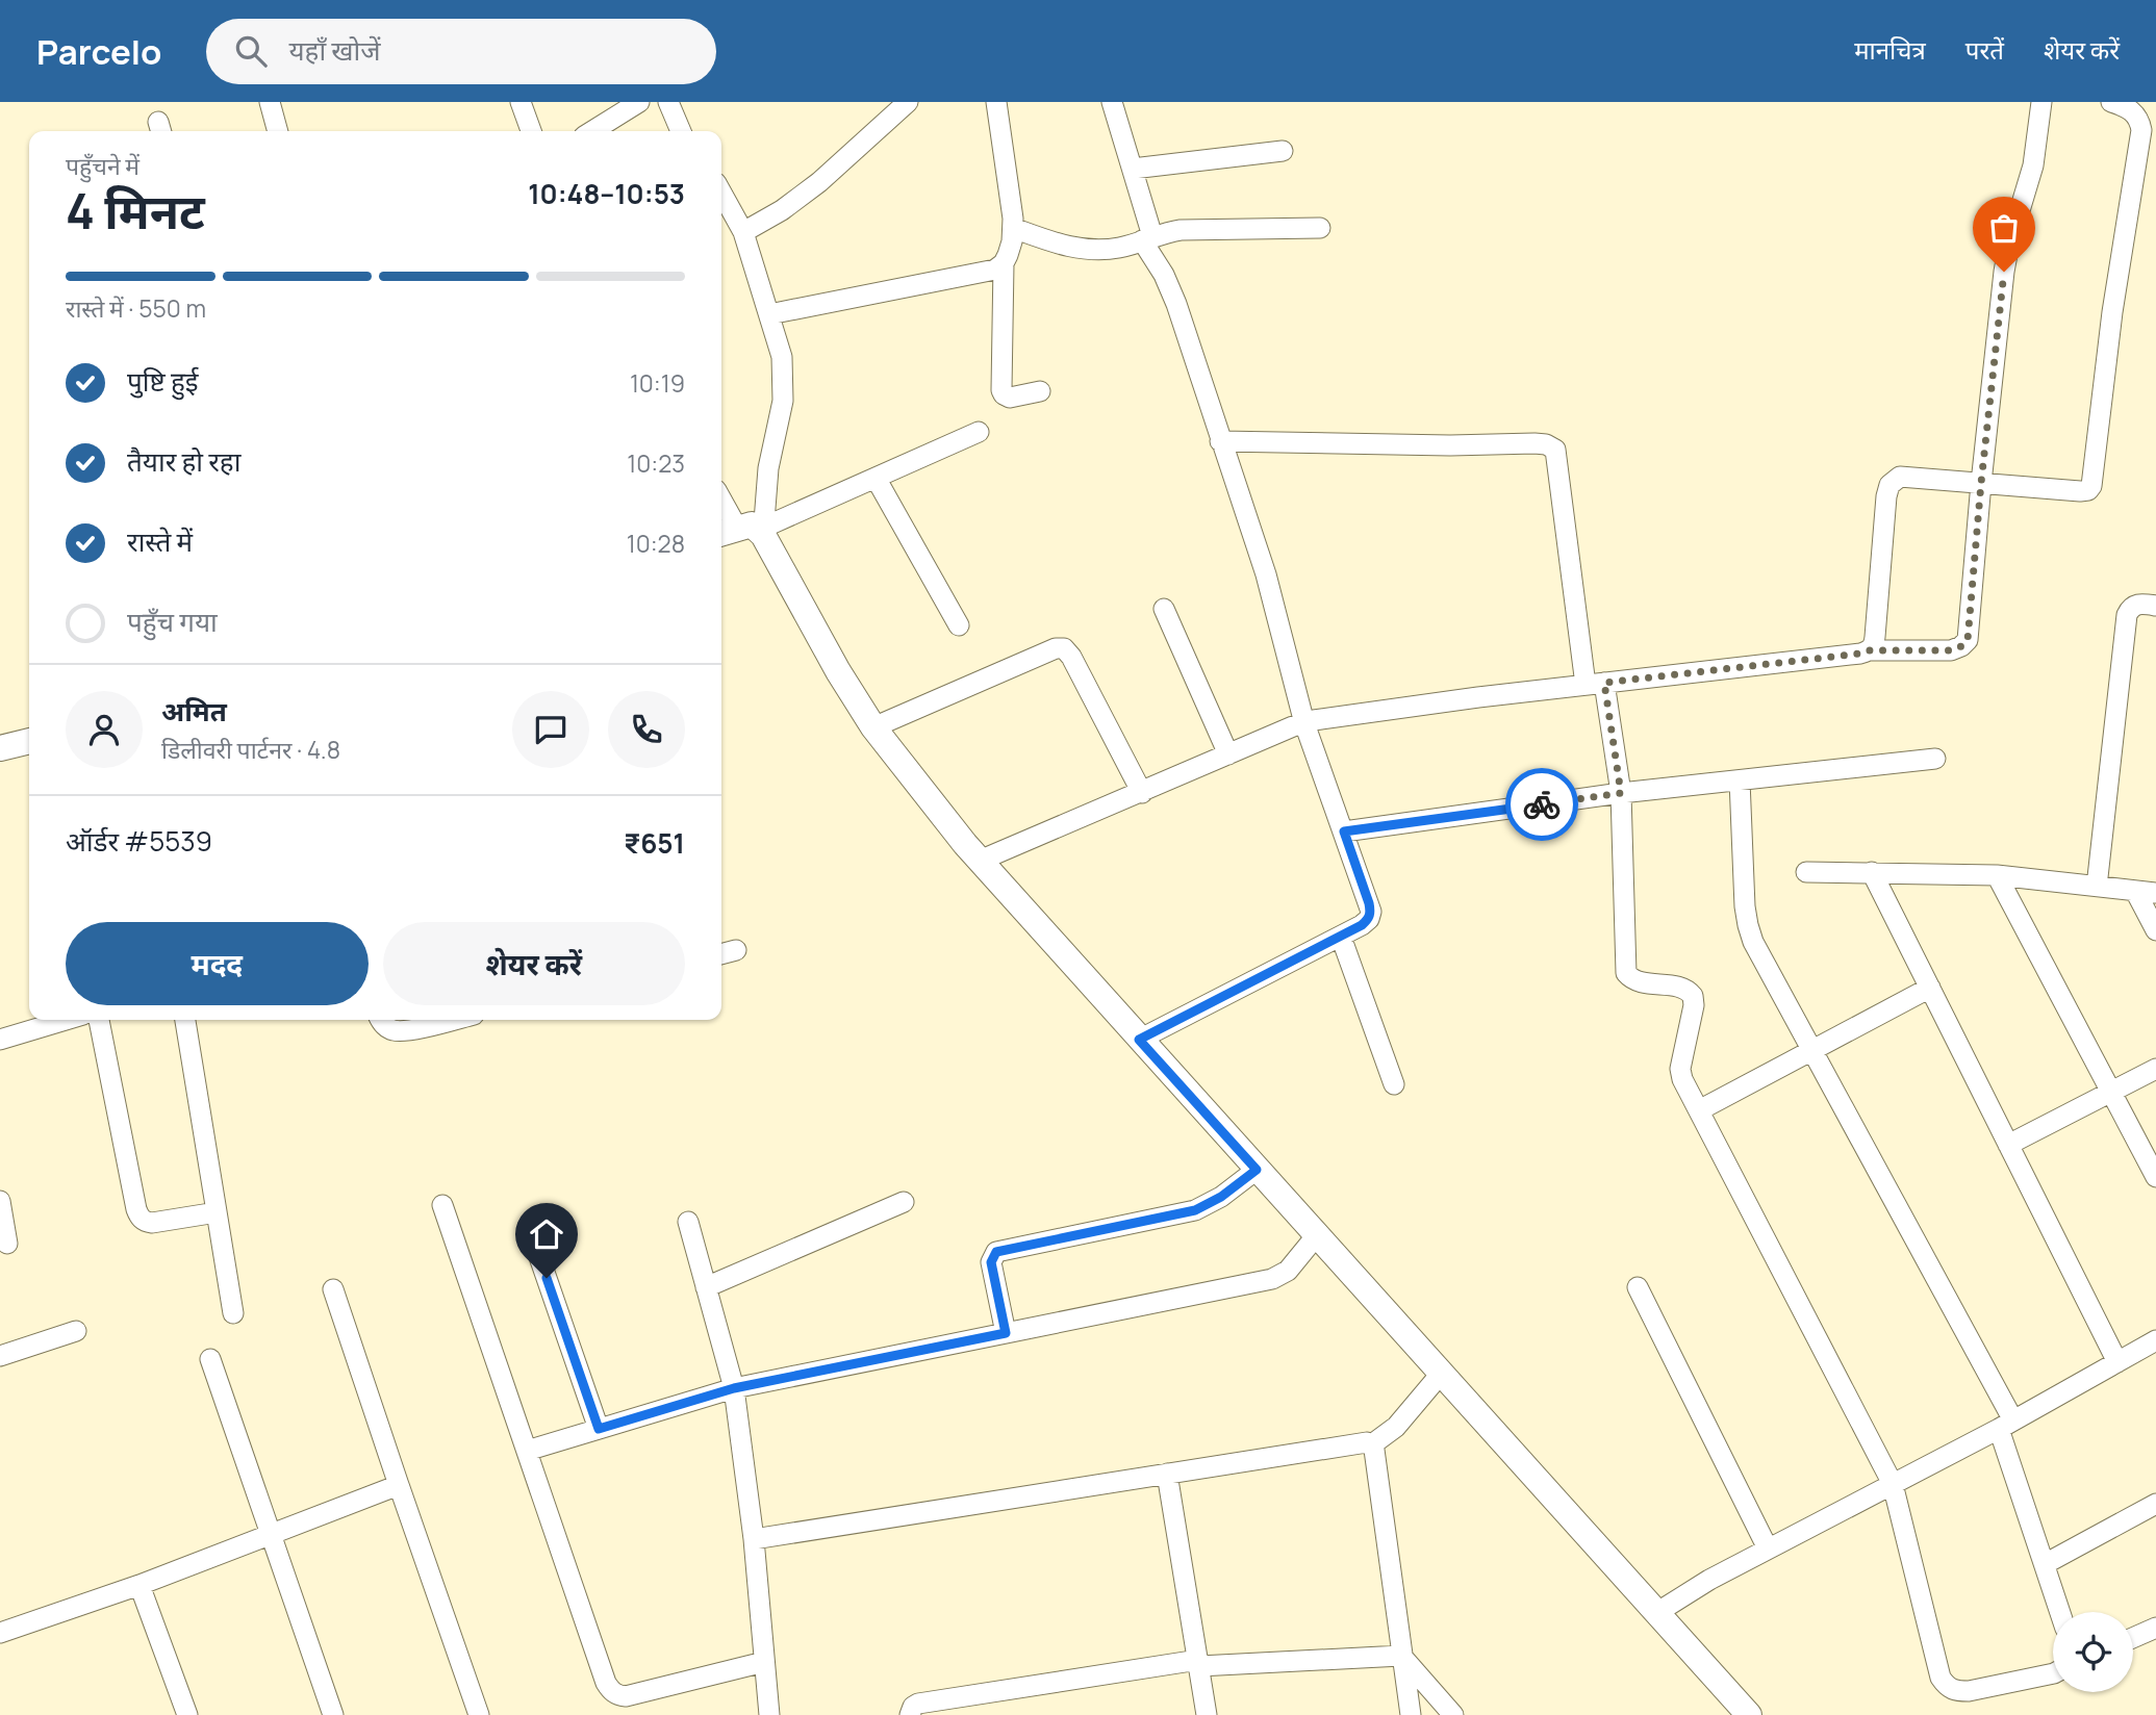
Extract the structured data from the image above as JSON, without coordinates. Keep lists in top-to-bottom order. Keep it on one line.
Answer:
{"page":{"header":"Parcelo","search":"यहाँ खोजें","nav":["मानचित्र","परतें","शेयर करें"],"heading":["4 मिनट","पहुँचने में","10:48–10:53"],"panel":["अमित","डिलीवरी पार्टनर · 4.8","ऑर्डर #5539","₹651"],"bar":"रास्ते में · 550 m","list":[["पुष्टि हुई","10:19"],["तैयार हो रहा","10:23"],["रास्ते में","10:28"],"पहुँच गया"],"buttons":["मदद","शेयर करें"]}}
